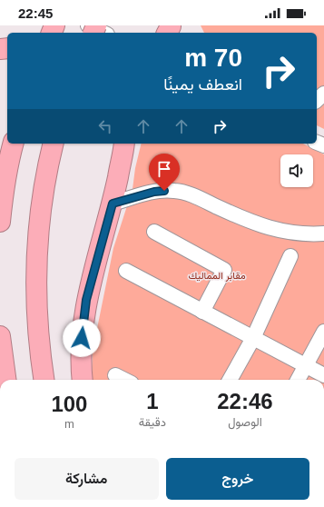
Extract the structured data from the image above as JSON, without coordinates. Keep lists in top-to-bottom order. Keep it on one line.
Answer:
{"parks":["مقابر المماليك"],"page":{"status":"22:45","turn":["70 m","انعطف يمينًا"],"eta":["22:46","الوصول","1","دقيقة","100","m"],"buttons":["خروج","مشاركة"]}}
